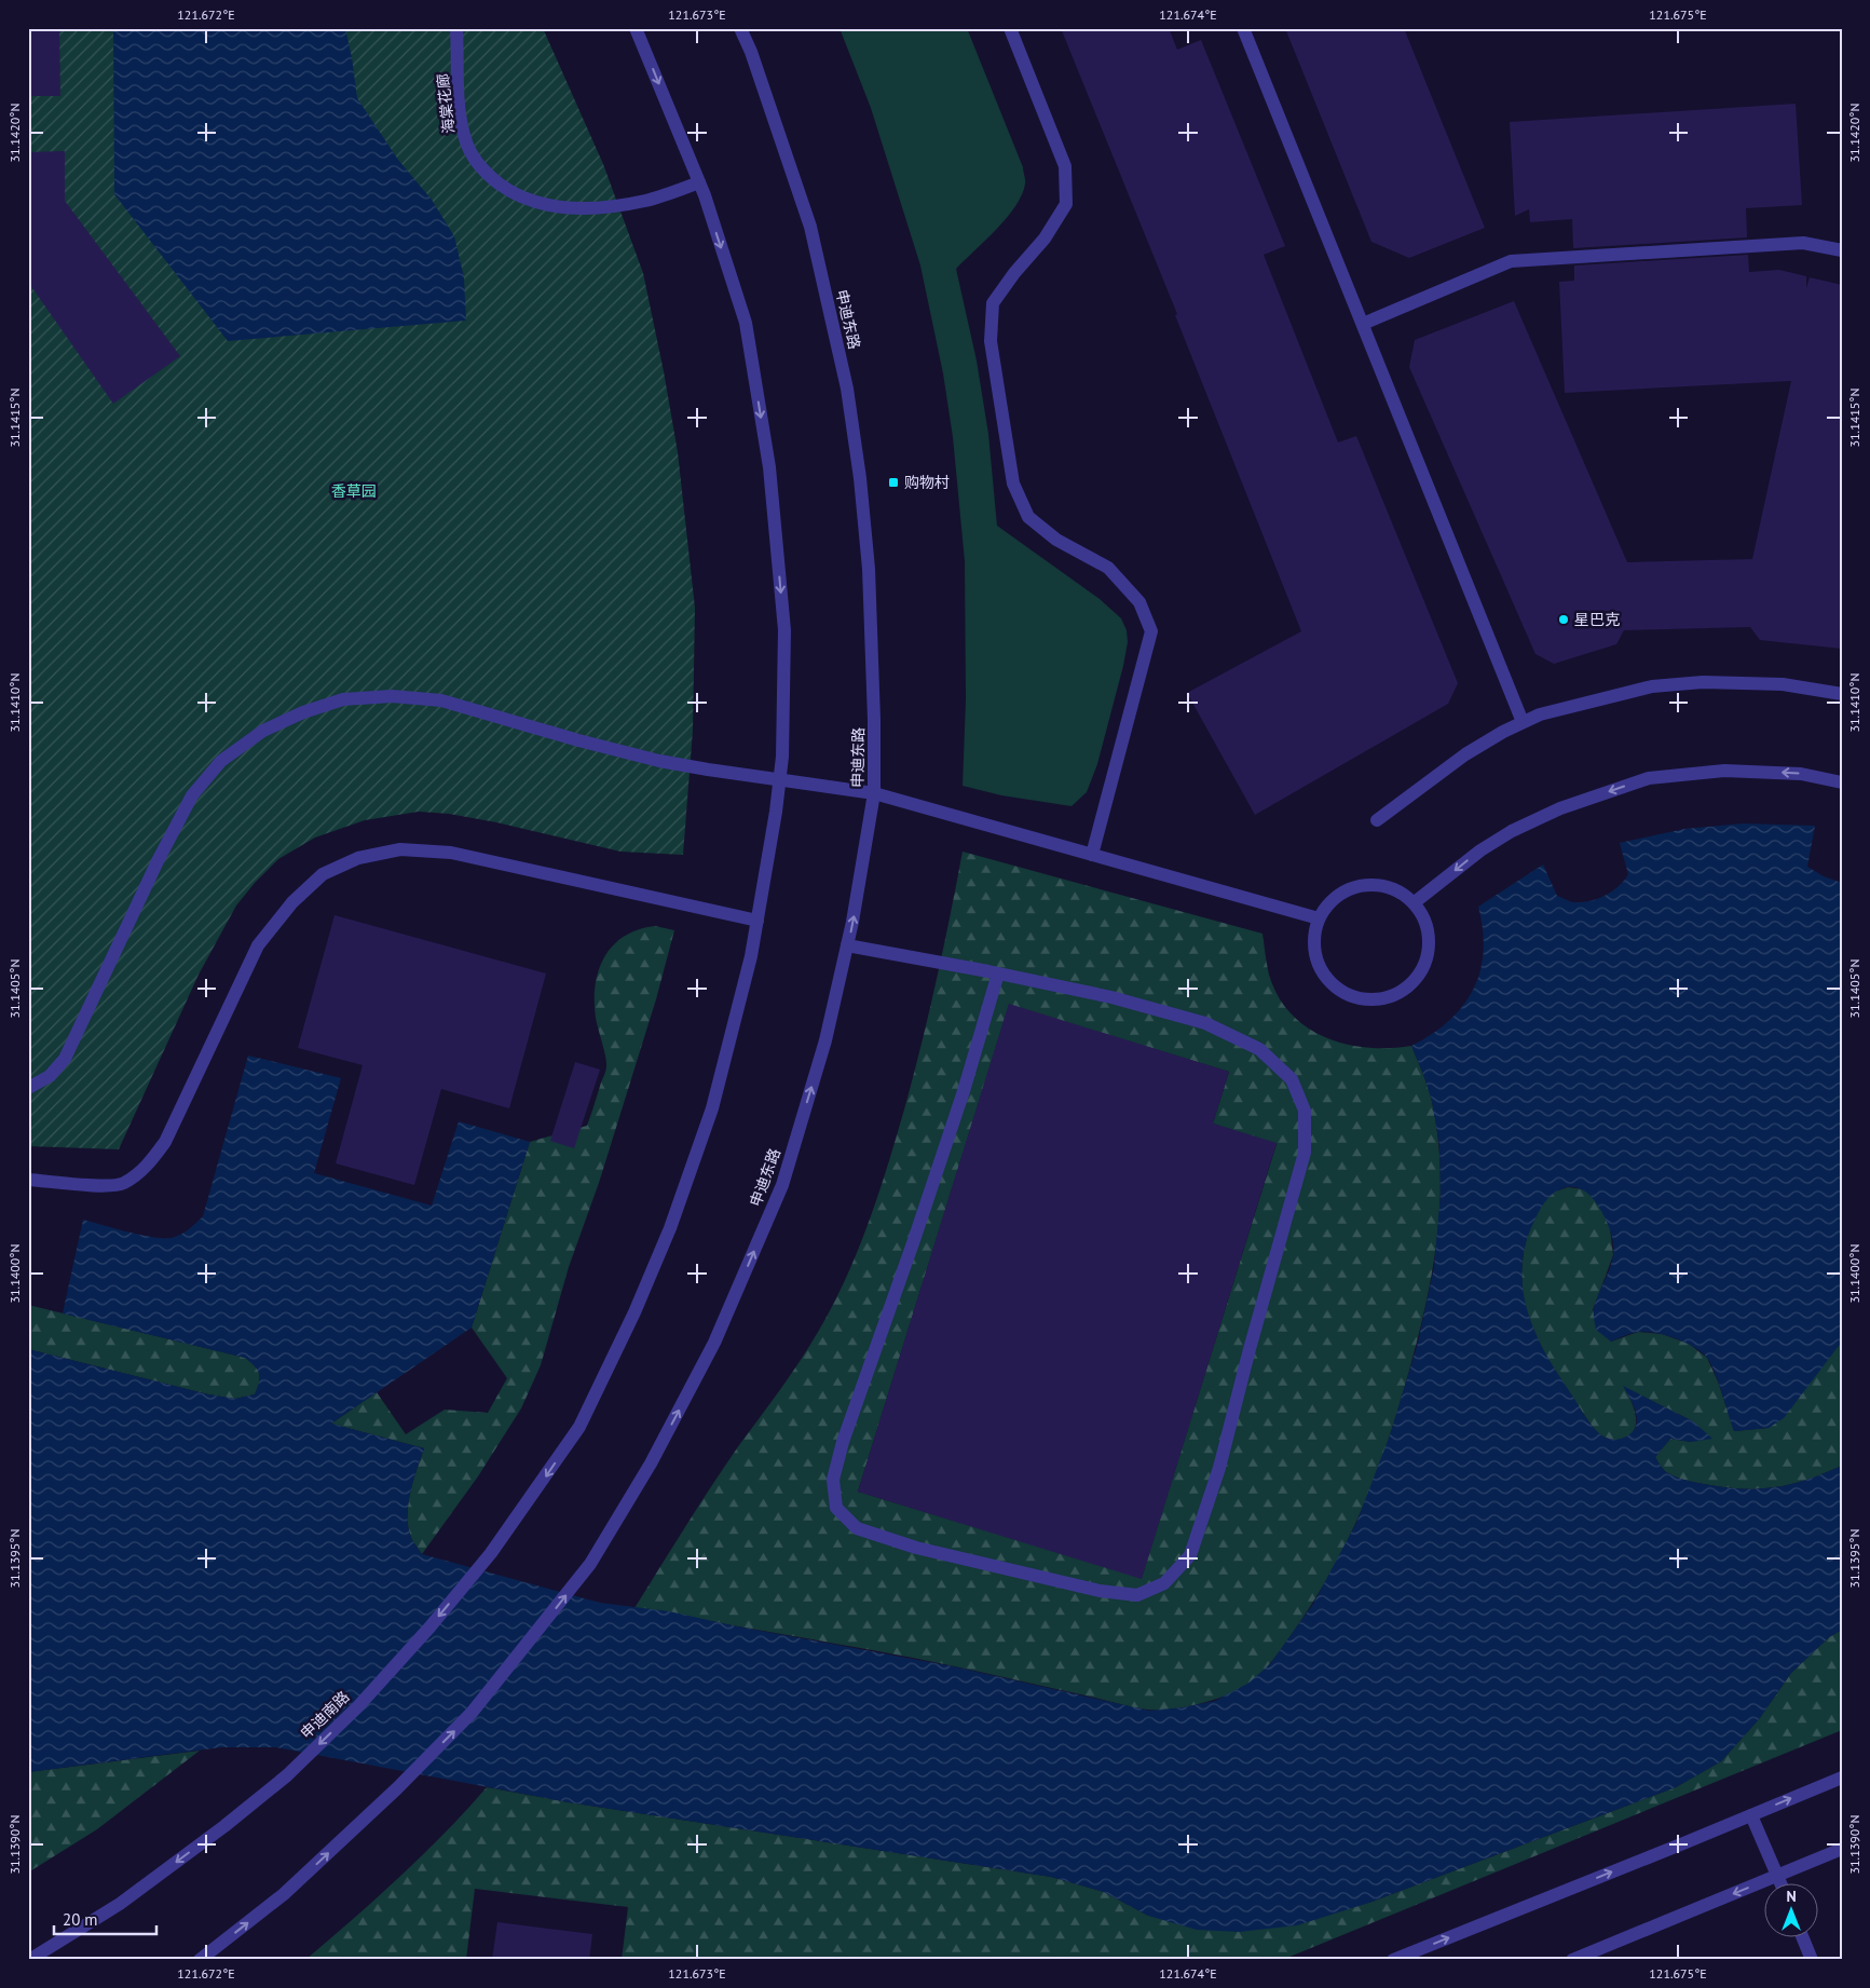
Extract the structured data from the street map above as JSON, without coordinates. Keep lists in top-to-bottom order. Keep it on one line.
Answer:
{"streets":{"street":["海棠花廊","申迪东路","申迪南路"]},"one_way":["申迪东路","申迪南路"],"parks":["香草园"],"places":{"transit":["购物村"],"other":["星巴克"]},"scale_bar":"20 m","north":"top","coordinates":["121.672°E","121.673°E","121.674°E","121.675°E","31.1420°N","31.1415°N","31.1410°N","31.1405°N","31.1400°N","31.1395°N","31.1390°N"]}
